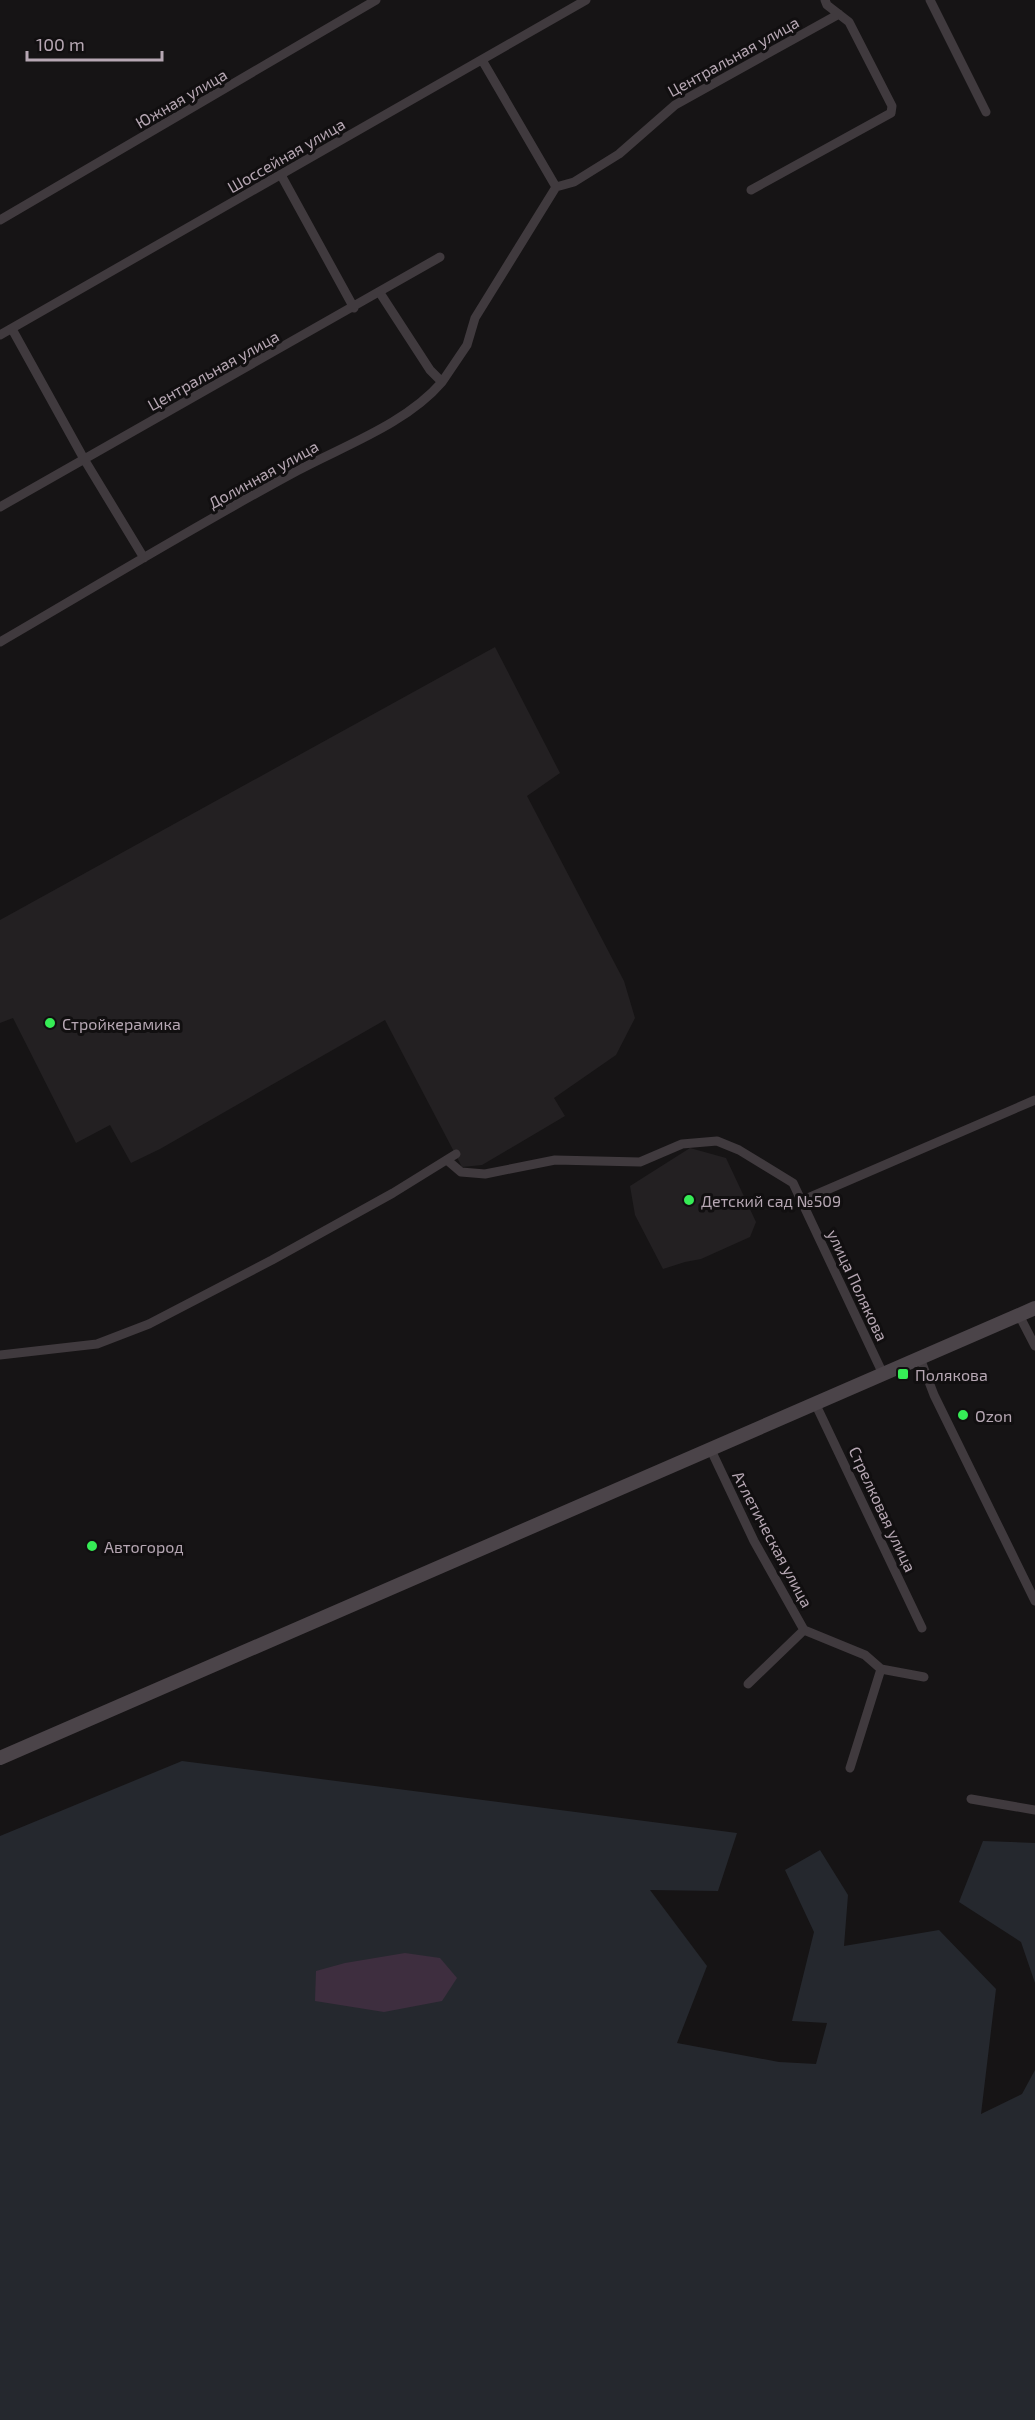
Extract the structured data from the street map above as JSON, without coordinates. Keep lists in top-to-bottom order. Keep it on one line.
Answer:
{"streets":{"street":["Центральная улица","Южная улица","Шоссейная улица","Долинная улица","улица Полякова","Стрелковая улица","Атлетическая улица"]},"crossings":[["Центральная улица","Долинная улица"]],"places":{"other":["Стройкерамика","Детский сад №509","Ozon","Автогород"],"transit":["Полякова"]},"scale_bar":"100 m"}
